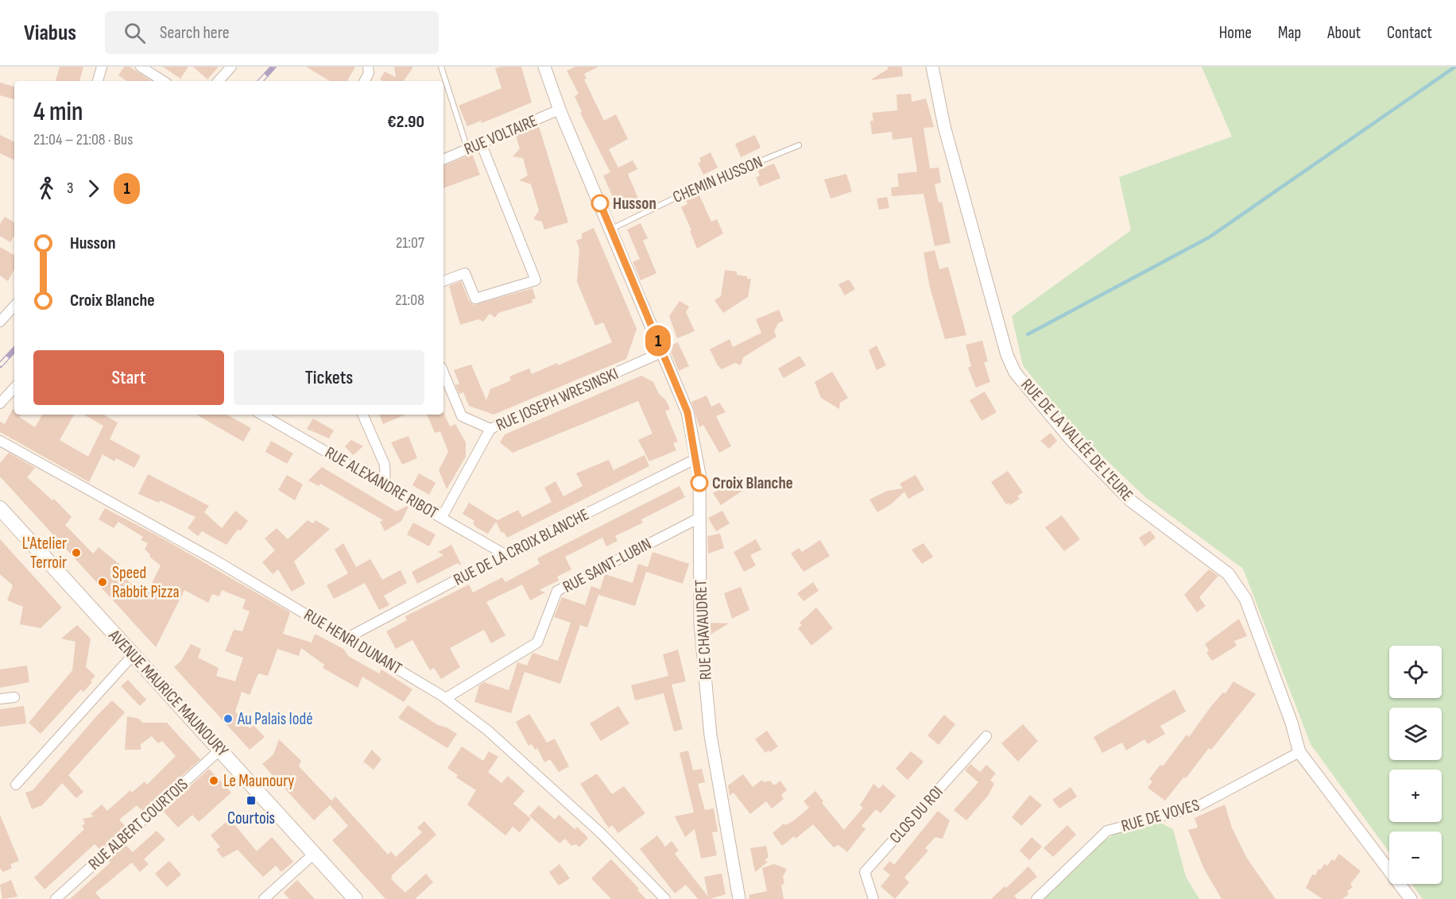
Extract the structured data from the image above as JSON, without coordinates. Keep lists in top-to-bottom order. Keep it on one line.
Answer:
{"streets":{"main road":["AVENUE MAURICE MAUNOURY"],"street":["RUE VOLTAIRE","RUE JOSEPH WRESINSKI","RUE DE LA VALLÉE DE L'EURE","RUE ALEXANDRE RIBOT","RUE DE LA CROIX BLANCHE","RUE SAINT-LUBIN","RUE CHAVAUDRET","RUE HENRI DUNANT","CLOS DU ROI","RUE DE VOVES","RUE ALBERT COURTOIS"],"lane":["CHEMIN HUSSON"]},"crossings":[["RUE VOLTAIRE","RUE CHAVAUDRET"],["CHEMIN HUSSON","RUE CHAVAUDRET"],["RUE JOSEPH WRESINSKI","RUE ALEXANDRE RIBOT"],["RUE JOSEPH WRESINSKI","RUE CHAVAUDRET"],["RUE DE LA VALLÉE DE L'EURE","RUE DE VOVES"],["RUE ALEXANDRE RIBOT","RUE DE LA CROIX BLANCHE"],["RUE DE LA CROIX BLANCHE","RUE CHAVAUDRET"],["RUE DE LA CROIX BLANCHE","RUE HENRI DUNANT"],["RUE SAINT-LUBIN","RUE CHAVAUDRET"],["RUE SAINT-LUBIN","RUE HENRI DUNANT"],["AVENUE MAURICE MAUNOURY","RUE ALBERT COURTOIS"]],"places":{"other":["Husson","Croix Blanche","L'Atelier Terroir","Speed Rabbit Pizza","Au Palais Iodé","Le Maunoury"],"transit":["Courtois"]},"lines":["bus line 1"],"page":{"header":"Viabus","search":"Search here","nav":["Home","Map","About","Contact"],"on_map":"1","heading":["4 min","21:04 – 21:08 · Bus","€2.90"],"legs":["3","1"],"list":[{"name":"Husson","value":"21:07"},{"name":"Croix Blanche","value":"21:08"}],"buttons":["Start","Tickets"],"map_buttons":["+","−"]}}
